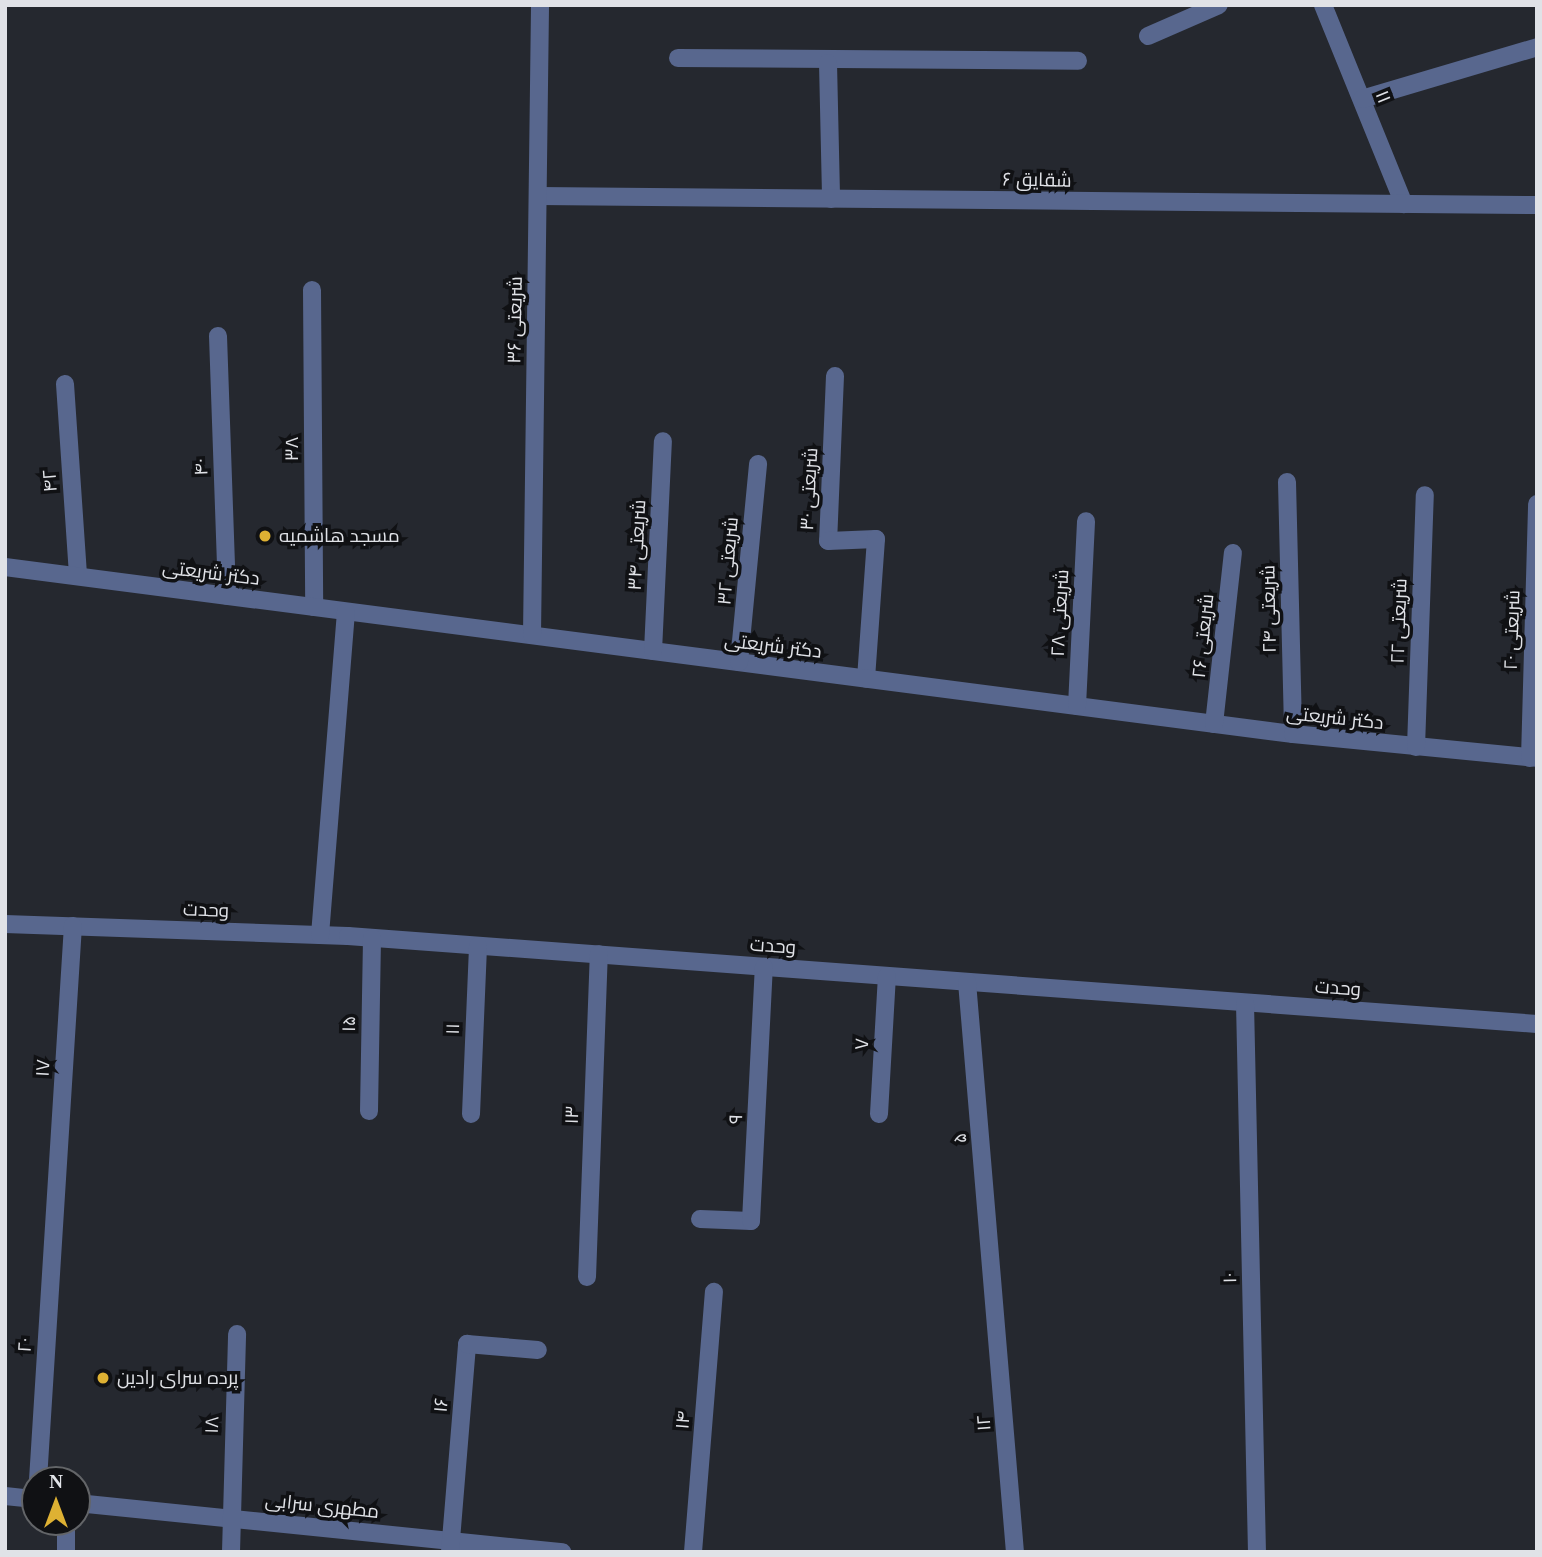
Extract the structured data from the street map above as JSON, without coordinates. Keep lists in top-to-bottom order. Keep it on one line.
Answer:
{"streets":{"street":["۱۱","شقایق ۶","شریعتی ۳۶","۳۸","۴۰","۴۲","شریعتی ۳۰","شریعتی ۳۴","شریعتی ۳۲","دکتر شریعتی","شریعتی ۲۴","شریعتی ۲۸","شریعتی ۲۲","شریعتی ۲۰","شریعتی ۲۶","وحدت","۱۵","۷","۱۷","۱۳","۹","۵","۱۰","۲۰","۱۶","۱۴","۱۲","۱۸","مطهری سرابی"]},"crossings":[["۱۱","شقایق ۶"],["۱۱","وحدت"],["شقایق ۶","شریعتی ۳۶"],["شریعتی ۳۶","دکتر شریعتی"],["۳۸","دکتر شریعتی"],["۴۰","دکتر شریعتی"],["۴۲","دکتر شریعتی"],["شریعتی ۳۰","دکتر شریعتی"],["شریعتی ۳۴","دکتر شریعتی"],["شریعتی ۳۲","دکتر شریعتی"],["دکتر شریعتی","شریعتی ۲۴"],["دکتر شریعتی","شریعتی ۲۸"],["دکتر شریعتی","شریعتی ۲۲"],["دکتر شریعتی","شریعتی ۲۰"],["دکتر شریعتی","شریعتی ۲۶"],["وحدت","۱۵"],["وحدت","۷"],["وحدت","۱۷"],["وحدت","۱۳"],["وحدت","۹"],["وحدت","۵"],["وحدت","۱۰"],["۱۷","۲۰"],["۵","۱۲"],["۱۶","مطهری سرابی"],["۱۸","مطهری سرابی"]],"places":["مسجد هاشمیه","پرده سرای رادین"],"north":"top"}
